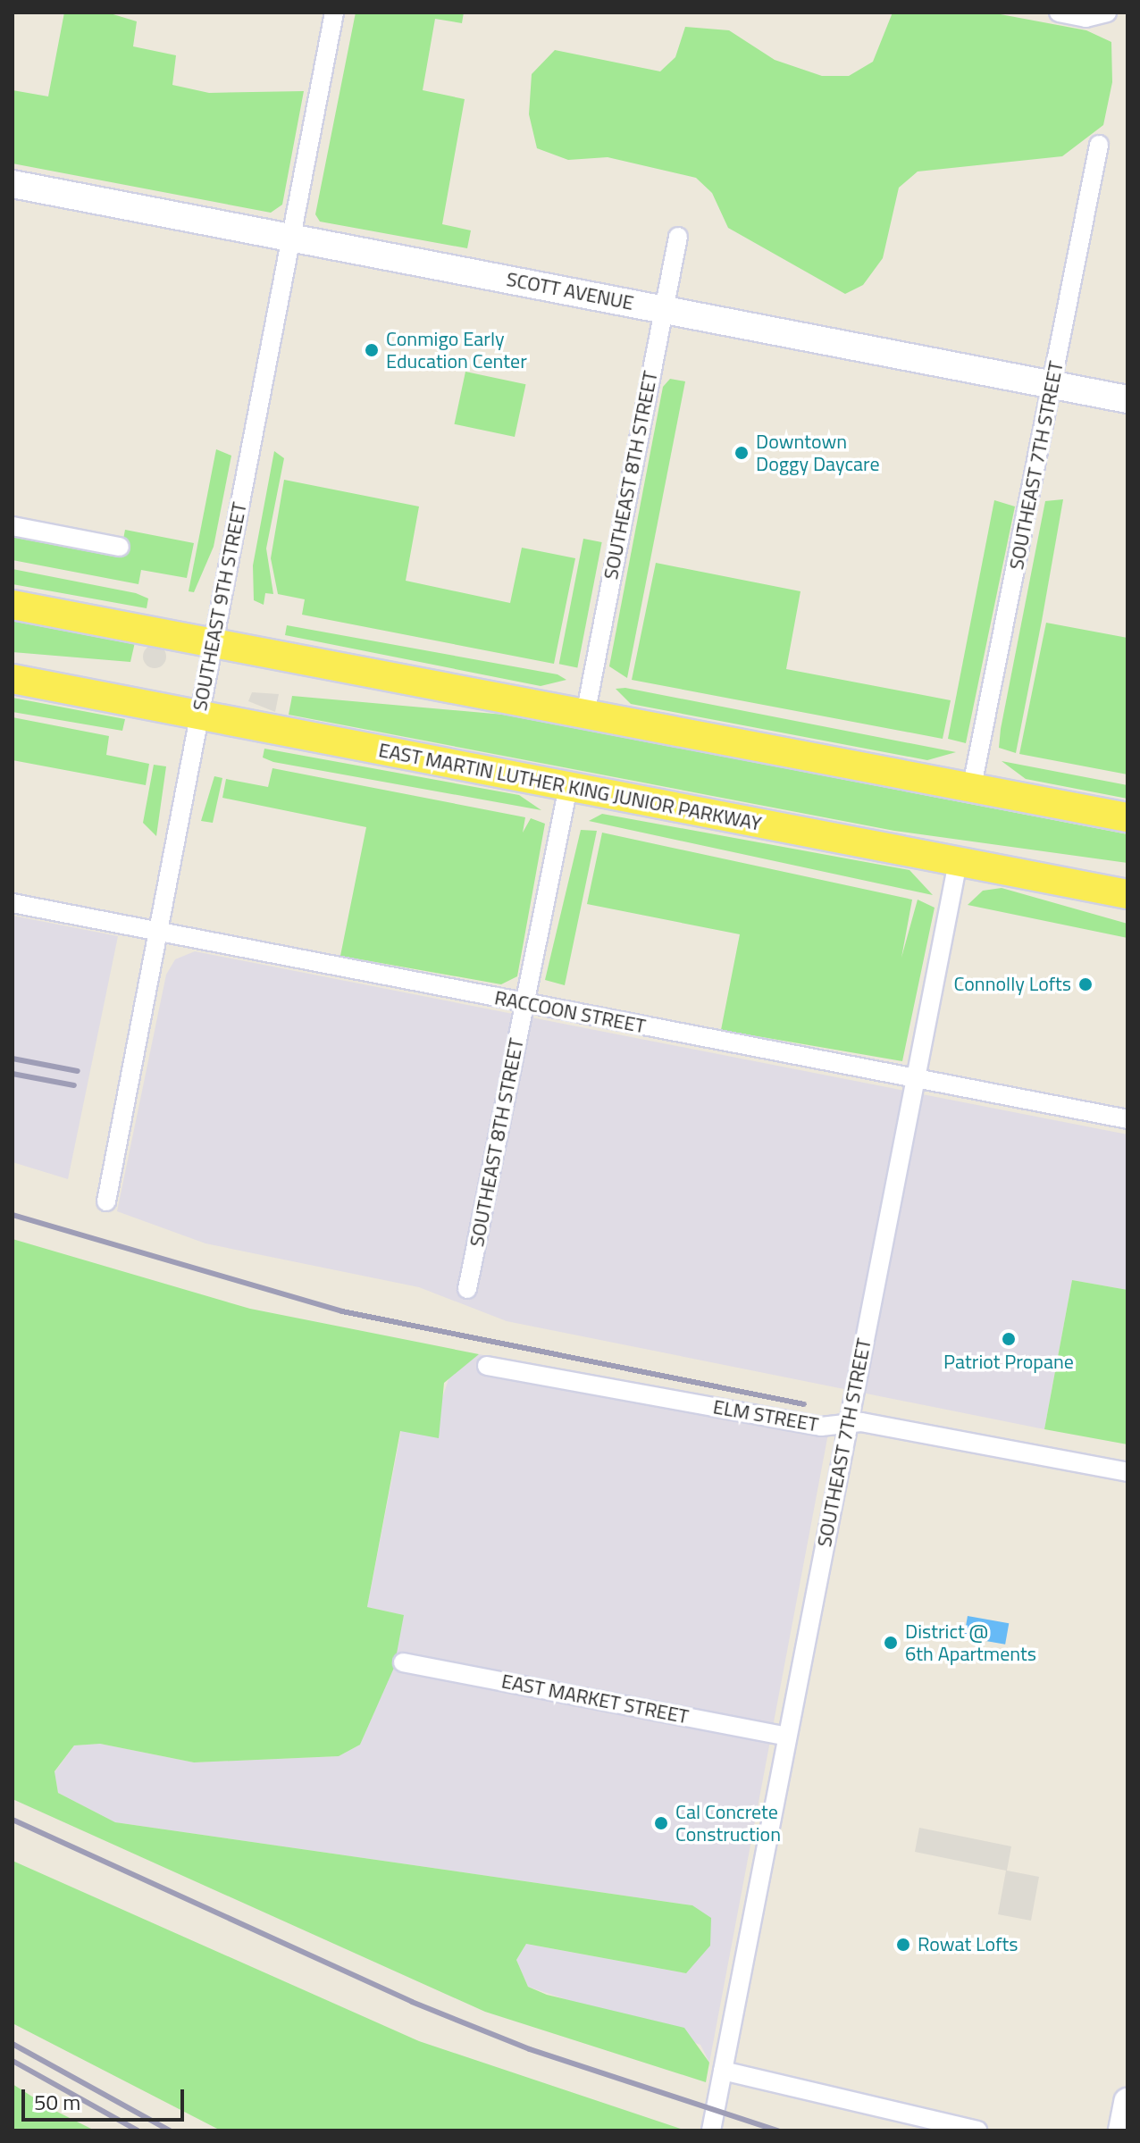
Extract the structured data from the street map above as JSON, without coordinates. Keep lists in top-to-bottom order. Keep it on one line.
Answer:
{"streets":{"main road":["EAST MARTIN LUTHER KING JUNIOR PARKWAY"],"street":["SCOTT AVENUE","SOUTHEAST 7TH STREET","SOUTHEAST 8TH STREET","SOUTHEAST 9TH STREET","RACCOON STREET","ELM STREET","EAST MARKET STREET"]},"crossings":[["SCOTT AVENUE","SOUTHEAST 7TH STREET"],["SCOTT AVENUE","SOUTHEAST 8TH STREET"],["SCOTT AVENUE","SOUTHEAST 9TH STREET"],["SOUTHEAST 7TH STREET","EAST MARTIN LUTHER KING JUNIOR PARKWAY"],["SOUTHEAST 7TH STREET","RACCOON STREET"],["SOUTHEAST 7TH STREET","ELM STREET"],["SOUTHEAST 7TH STREET","EAST MARKET STREET"],["SOUTHEAST 8TH STREET","EAST MARTIN LUTHER KING JUNIOR PARKWAY"],["SOUTHEAST 8TH STREET","RACCOON STREET"],["SOUTHEAST 9TH STREET","EAST MARTIN LUTHER KING JUNIOR PARKWAY"],["SOUTHEAST 9TH STREET","RACCOON STREET"]],"places":["Conmigo Early Education Center","Downtown Doggy Daycare","Connolly Lofts","Patriot Propane","District @ 6th Apartments","Cal Concrete Construction","Rowat Lofts"],"scale_bar":"50 m"}
